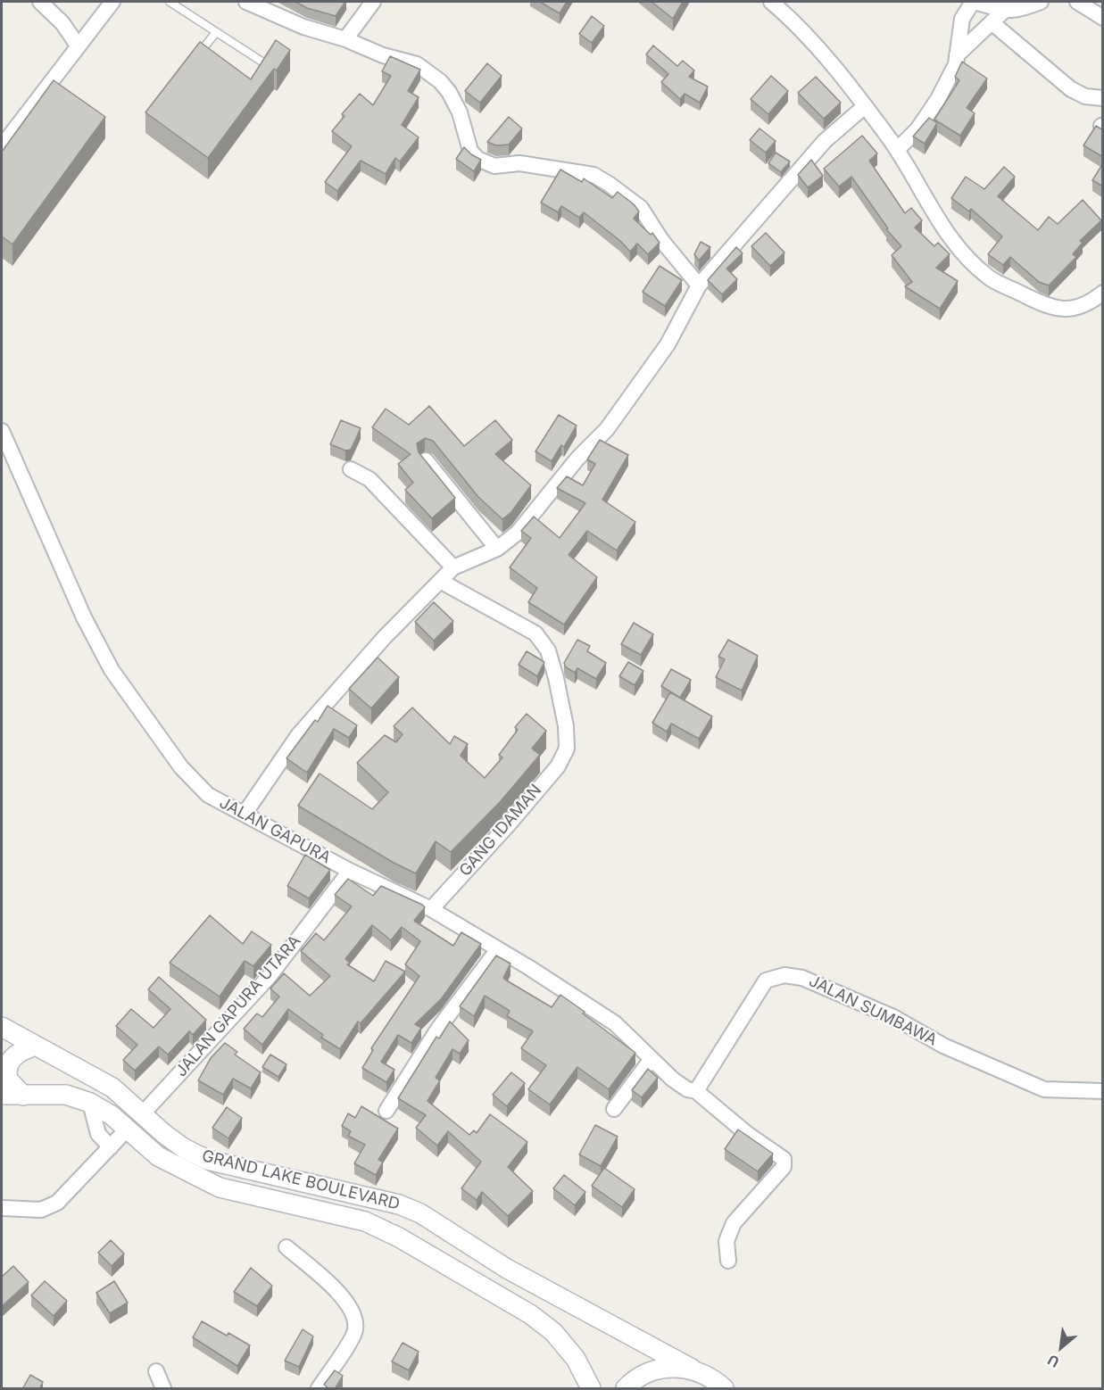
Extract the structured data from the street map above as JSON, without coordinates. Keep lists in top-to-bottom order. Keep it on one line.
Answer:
{"streets":{"street":["JALAN GAPURA","GANG IDAMAN","JALAN GAPURA UTARA","JALAN SUMBAWA","GRAND LAKE BOULEVARD"]},"crossings":[["JALAN GAPURA","GANG IDAMAN"],["JALAN GAPURA","JALAN GAPURA UTARA"],["JALAN GAPURA","JALAN SUMBAWA"],["JALAN GAPURA UTARA","GRAND LAKE BOULEVARD"]],"north":"bottom left"}
